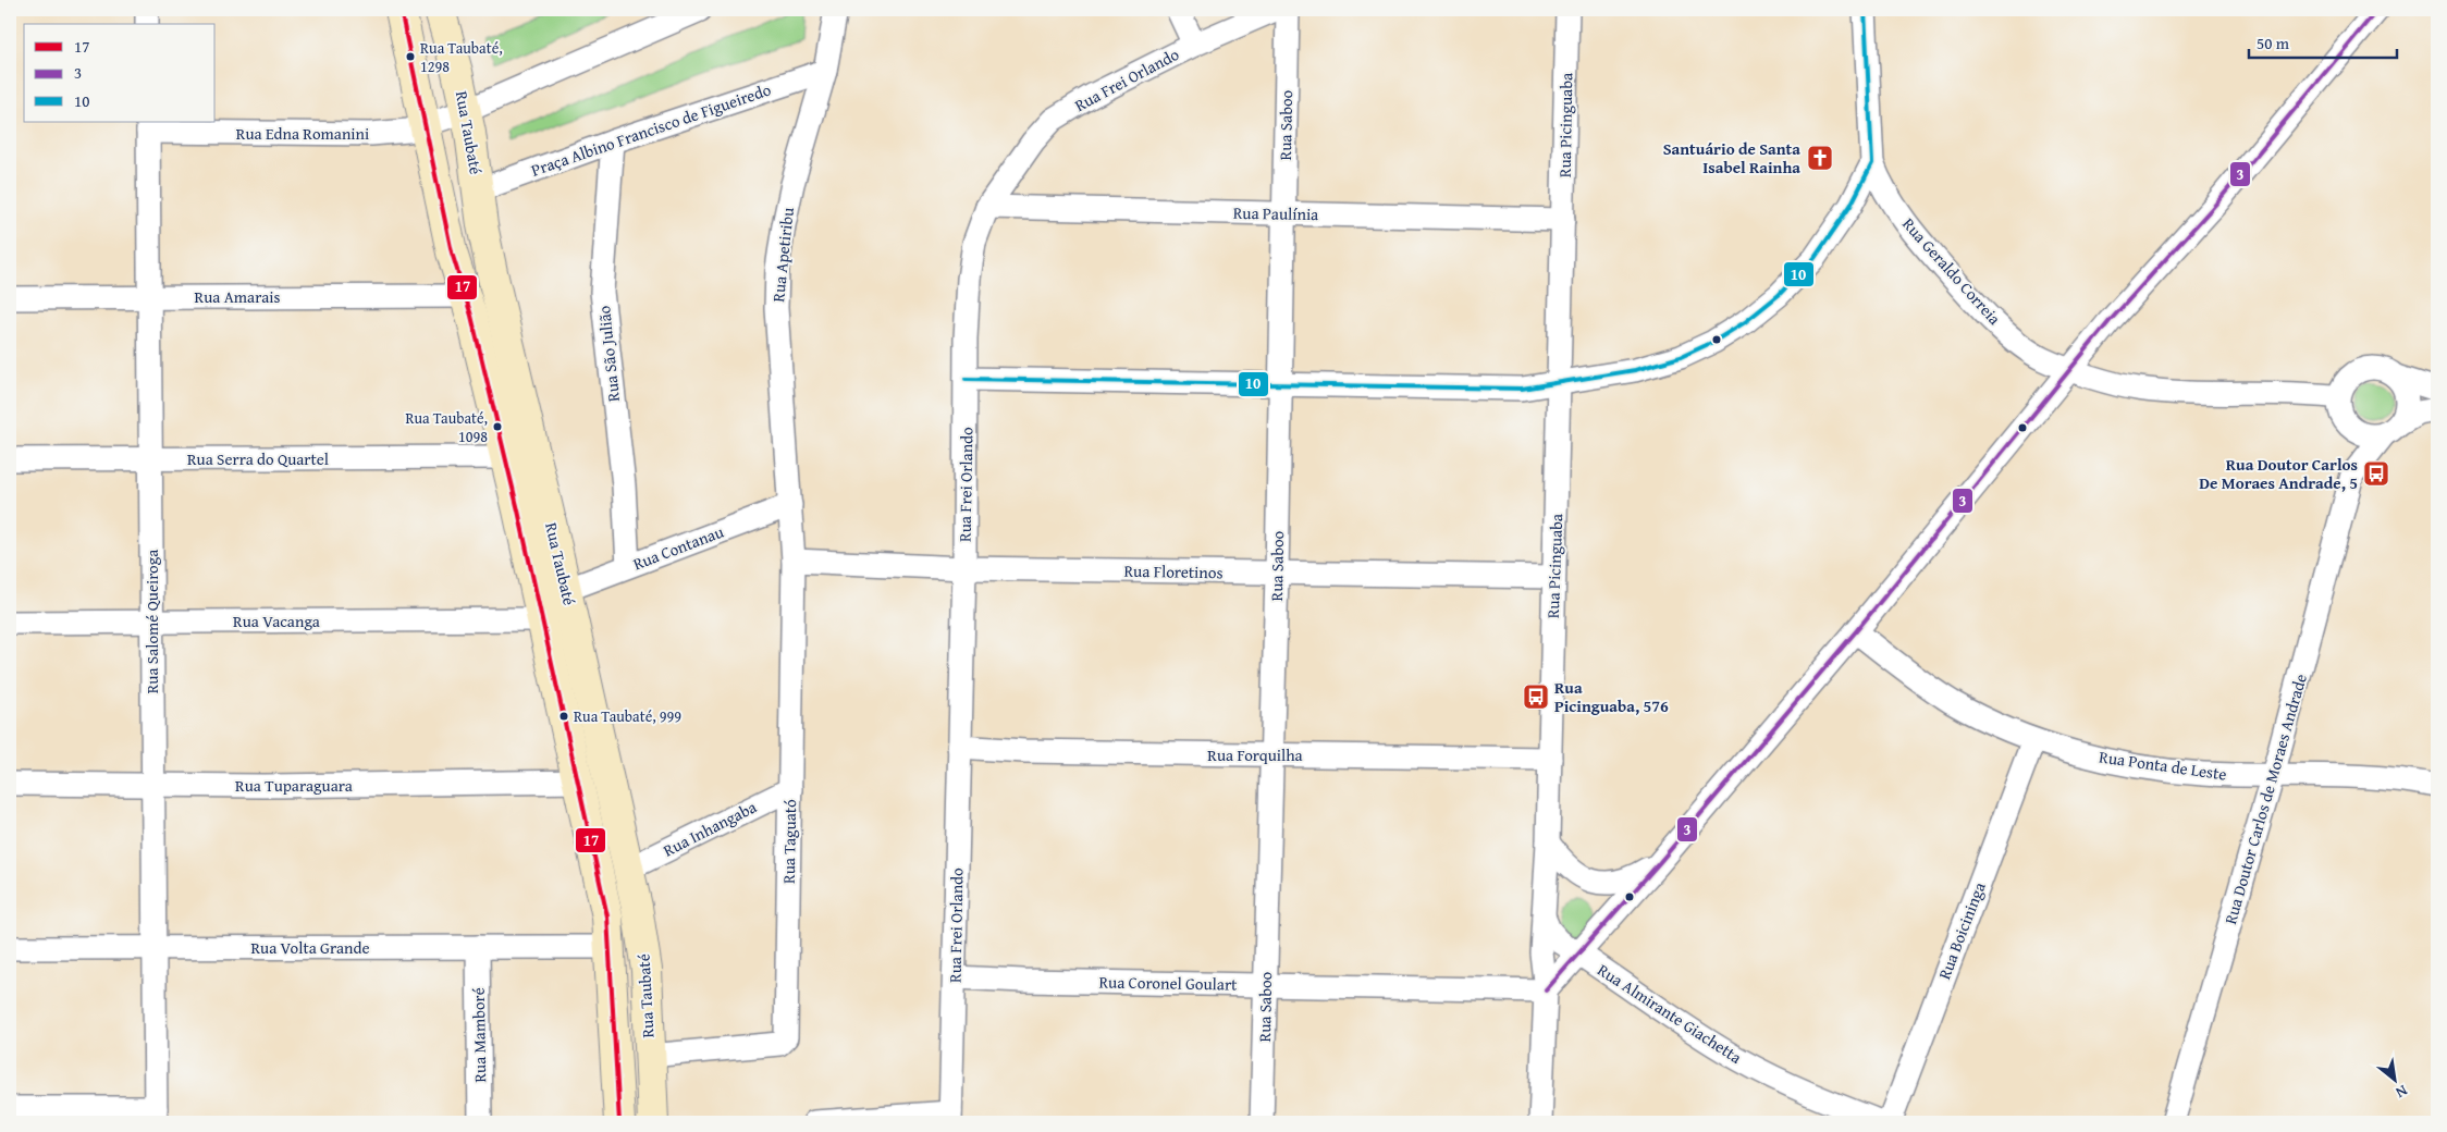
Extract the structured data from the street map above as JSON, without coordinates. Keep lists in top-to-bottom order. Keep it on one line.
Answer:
{"streets":{"main road":["Rua Taubaté"],"street":["Rua Frei Orlando","Rua Saboo","Rua Picinguaba","Praça Albino Francisco de Figueiredo","Rua Edna Romanini","Rua Paulínia","Rua Apetiribu","Rua Geraldo Correia","Rua Amarais","Rua São Julião","Rua Serra do Quartel","Rua Contanau","Rua Floretinos","Rua Vacanga","Rua Salomé Queiroga","Rua Forquilha","Rua Ponta de Leste","Rua Tuparaguara","Rua Doutor Carlos de Moraes Andrade","Rua Inhangaba","Rua Taguató","Rua Boicininga","Rua Volta Grande","Rua Coronel Goulart","Rua Almirante Giachetta","Rua Mamboré"]},"crossings":[["Rua Frei Orlando","Rua Paulínia"],["Rua Frei Orlando","Rua Floretinos"],["Rua Frei Orlando","Rua Forquilha"],["Rua Frei Orlando","Rua Coronel Goulart"],["Rua Saboo","Rua Paulínia"],["Rua Saboo","Rua Floretinos"],["Rua Saboo","Rua Forquilha"],["Rua Saboo","Rua Coronel Goulart"],["Rua Picinguaba","Rua Paulínia"],["Rua Picinguaba","Rua Floretinos"],["Rua Picinguaba","Rua Forquilha"],["Rua Picinguaba","Rua Coronel Goulart"],["Rua Picinguaba","Rua Almirante Giachetta"],["Praça Albino Francisco de Figueiredo","Rua Taubaté"],["Praça Albino Francisco de Figueiredo","Rua Apetiribu"],["Praça Albino Francisco de Figueiredo","Rua São Julião"],["Rua Edna Romanini","Rua Taubaté"],["Rua Edna Romanini","Rua Salomé Queiroga"],["Rua Taubaté","Rua Amarais"],["Rua Taubaté","Rua Serra do Quartel"],["Rua Taubaté","Rua Contanau"],["Rua Taubaté","Rua Vacanga"],["Rua Taubaté","Rua Tuparaguara"],["Rua Taubaté","Rua Inhangaba"],["Rua Taubaté","Rua Taguató"],["Rua Taubaté","Rua Volta Grande"],["Rua Apetiribu","Rua Contanau"],["Rua Apetiribu","Rua Taguató"],["Rua Geraldo Correia","Rua Doutor Carlos de Moraes Andrade"],["Rua Amarais","Rua Salomé Queiroga"],["Rua São Julião","Rua Contanau"],["Rua Serra do Quartel","Rua Salomé Queiroga"],["Rua Contanau","Rua Taguató"],["Rua Floretinos","Rua Taguató"],["Rua Vacanga","Rua Salomé Queiroga"],["Rua Salomé Queiroga","Rua Tuparaguara"],["Rua Salomé Queiroga","Rua Volta Grande"],["Rua Ponta de Leste","Rua Doutor Carlos de Moraes Andrade"],["Rua Ponta de Leste","Rua Boicininga"],["Rua Inhangaba","Rua Taguató"],["Rua Volta Grande","Rua Mamboré"]],"places":{"other":["Rua Taubaté, 1298","Rua Taubaté, 1098","Rua Taubaté, 999"],"church":["Santuário de Santa Isabel Rainha"],"bus stop":["Rua Doutor Carlos De Moraes Andrade, 5","Rua Picinguaba, 576"]},"lines":["transit line 17","transit line 3","transit line 10"],"legend":["17","3","10"],"scale_bar":"50 m","north":"bottom right"}
